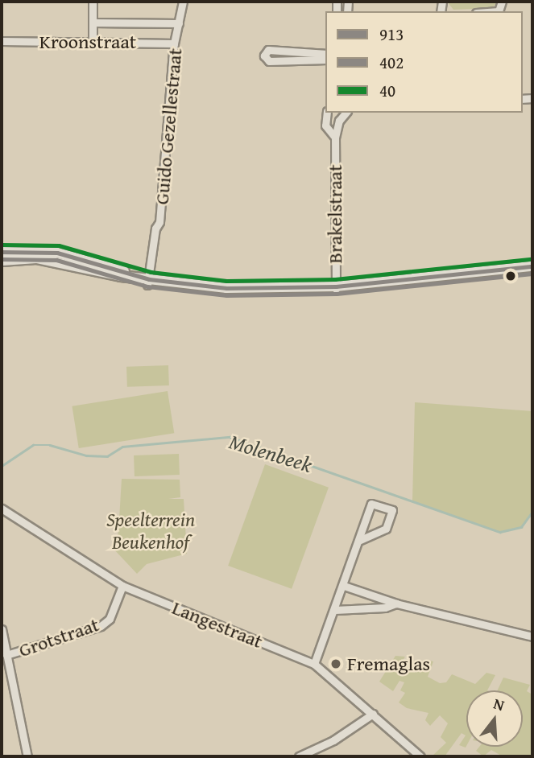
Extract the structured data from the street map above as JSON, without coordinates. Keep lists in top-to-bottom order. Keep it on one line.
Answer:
{"streets":{"street":["Kroonstraat","Guido Gezellestraat","Brakelstraat","Langestraat","Grotstraat"]},"crossings":[["Kroonstraat","Guido Gezellestraat"],["Langestraat","Grotstraat"]],"water":["Molenbeek"],"parks":["Speelterrein Beukenhof"],"places":["Fremaglas"],"lines":["transit line 40","transit line 913","transit line 402"],"legend":["913","402","40"],"north":"top"}
